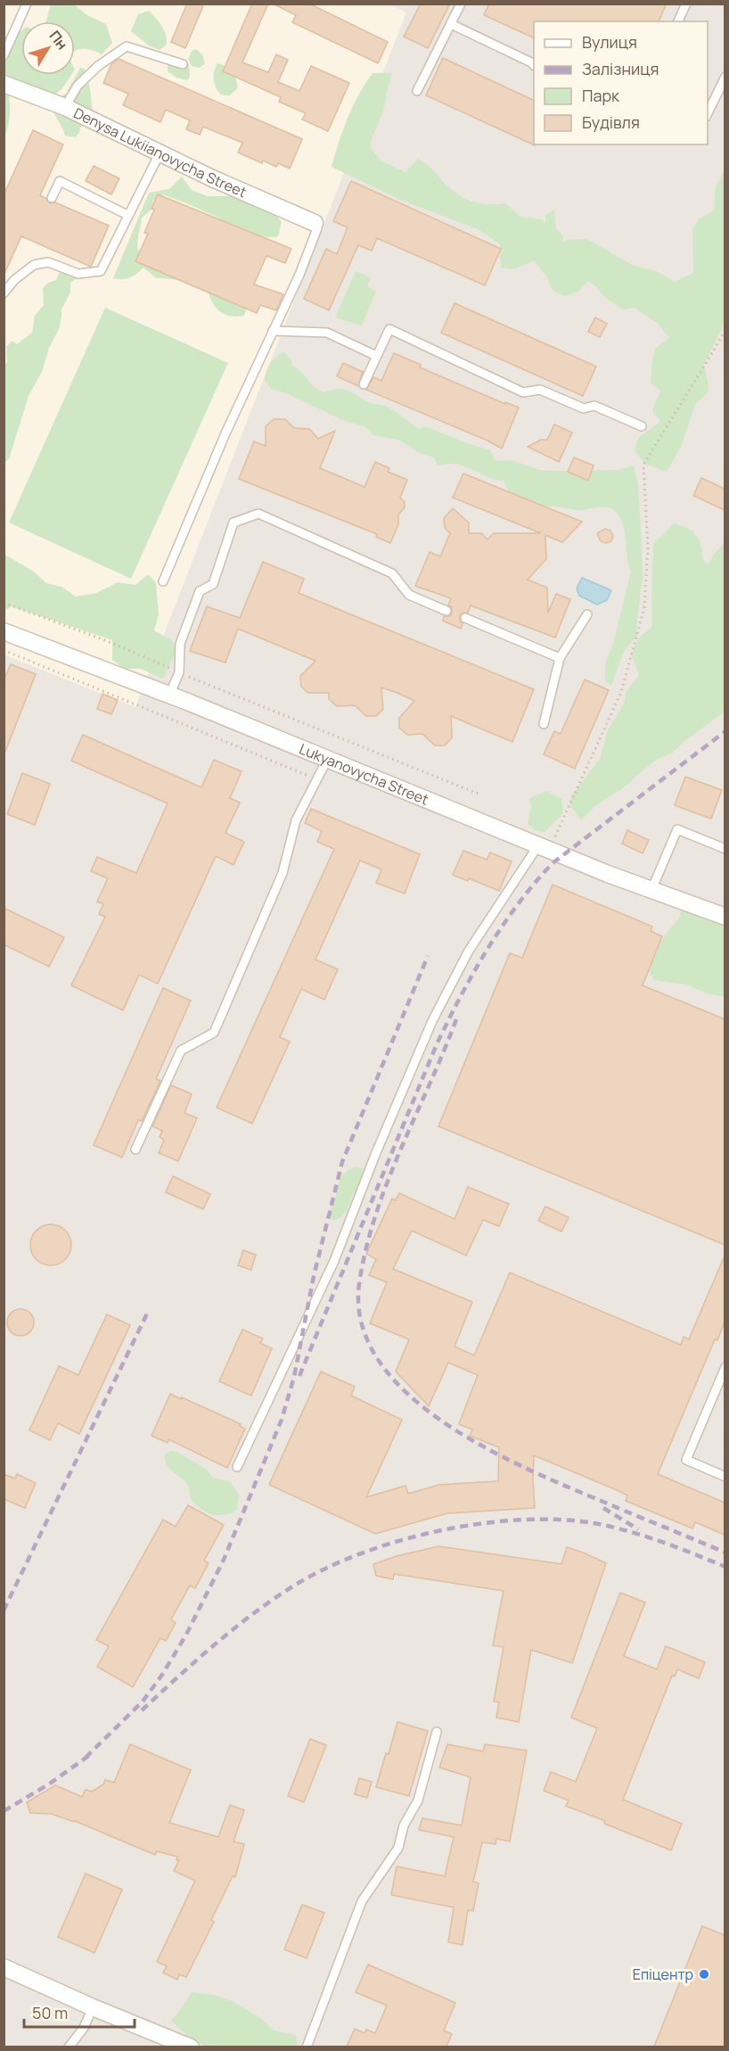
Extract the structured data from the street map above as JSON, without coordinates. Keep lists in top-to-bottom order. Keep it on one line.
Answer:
{"streets":{"street":["Denysa Lukiianovycha Street","Lukyanovycha Street"]},"places":["Епіцентр"],"legend":["Вулиця","Залізниця","Парк","Будівля"],"scale_bar":"50 m","north":"top right"}
